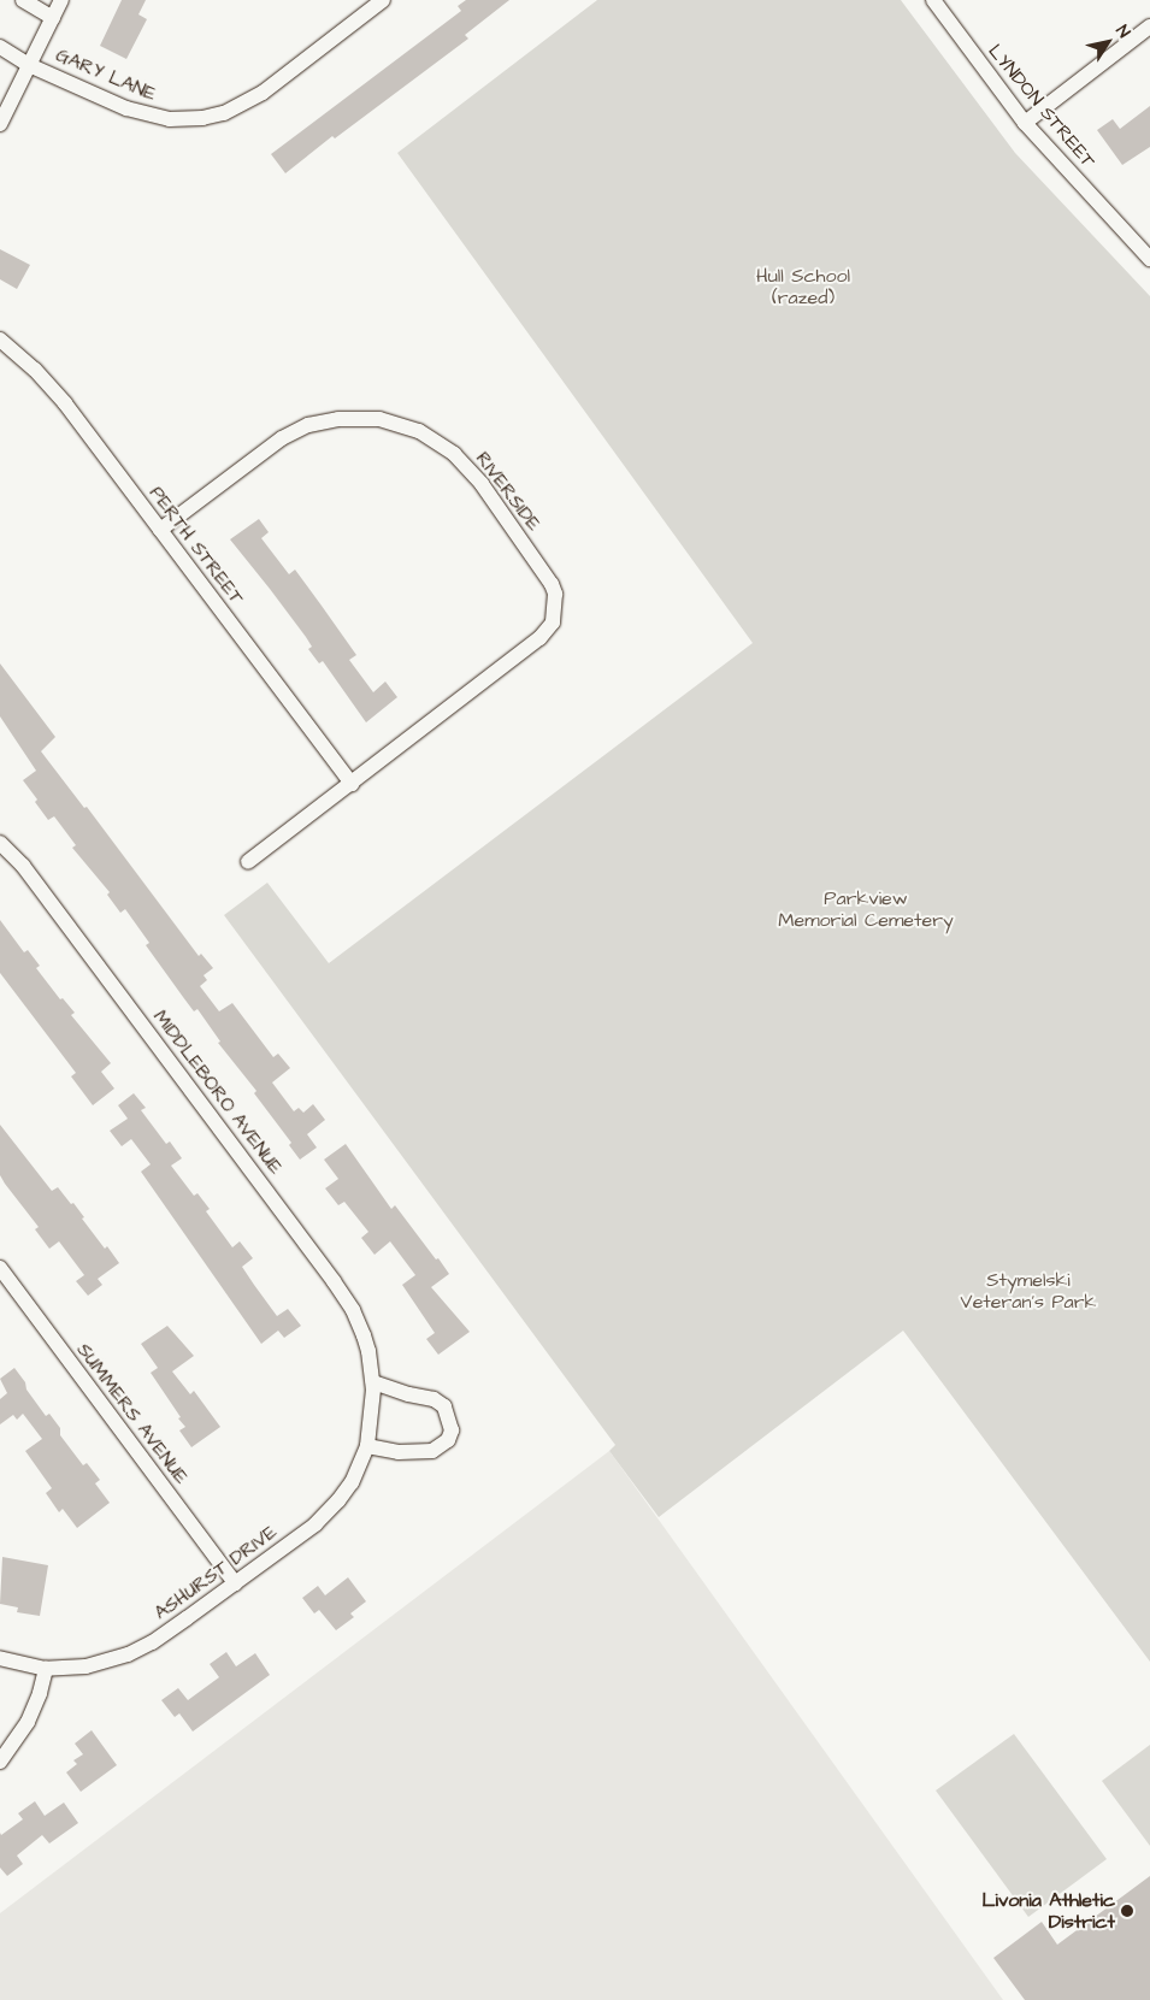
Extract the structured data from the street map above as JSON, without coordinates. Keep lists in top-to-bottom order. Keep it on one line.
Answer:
{"streets":{"street":["GARY LANE","LYNDON STREET","RIVERSIDE","PERTH STREET","MIDDLEBORO AVENUE","SUMMERS AVENUE","ASHURST DRIVE"]},"crossings":[["RIVERSIDE","PERTH STREET"],["MIDDLEBORO AVENUE","ASHURST DRIVE"],["SUMMERS AVENUE","ASHURST DRIVE"]],"parks":["Hull School (razed)","Parkview Memorial Cemetery","Stymelski Veteran's Park"],"places":["Livonia Athletic District"],"north":"top right"}
